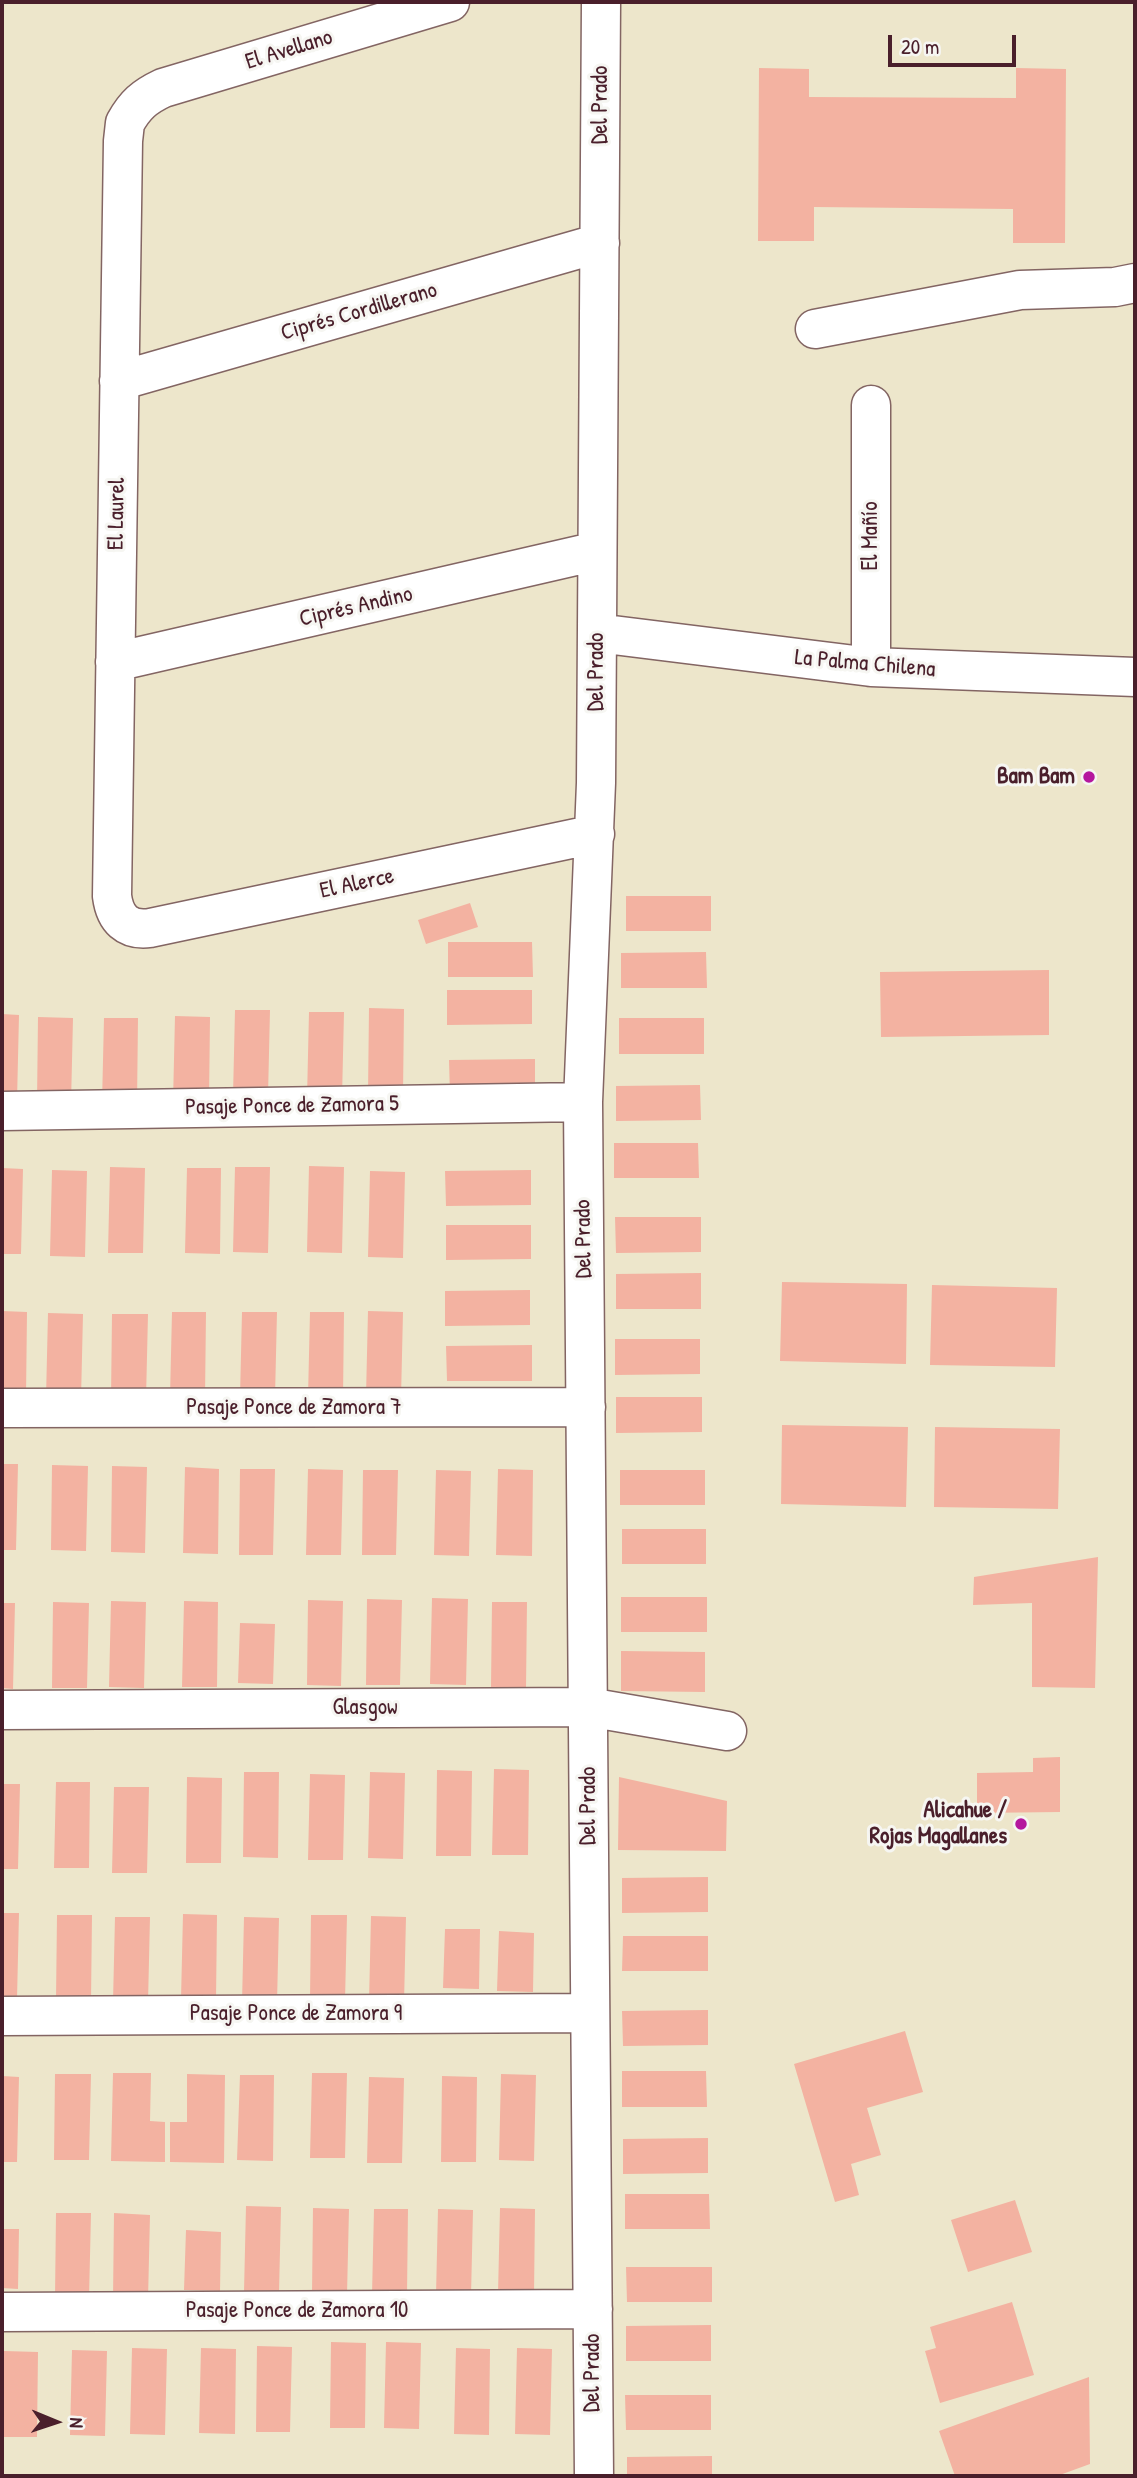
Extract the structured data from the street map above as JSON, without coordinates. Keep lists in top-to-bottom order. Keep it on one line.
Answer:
{"streets":{"street":["El Avellano","Del Prado","Ciprés Cordillerano","El Laurel","El Mañío","Ciprés Andino","La Palma Chilena","El Alerce","Pasaje Ponce de Zamora 5","Pasaje Ponce de Zamora 7","Glasgow","Pasaje Ponce de Zamora 9","Pasaje Ponce de Zamora 10"]},"crossings":[["El Avellano","El Laurel"],["Del Prado","Ciprés Cordillerano"],["Del Prado","Ciprés Andino"],["Del Prado","La Palma Chilena"],["Del Prado","El Alerce"],["Del Prado","Pasaje Ponce de Zamora 5"],["Del Prado","Pasaje Ponce de Zamora 7"],["Del Prado","Glasgow"],["Del Prado","Pasaje Ponce de Zamora 9"],["Del Prado","Pasaje Ponce de Zamora 10"],["Ciprés Cordillerano","El Laurel"],["El Laurel","Ciprés Andino"],["El Laurel","El Alerce"],["El Mañío","La Palma Chilena"]],"places":["Bam Bam","Alicahue / Rojas Magallanes"],"scale_bar":"20 m","north":"right"}
